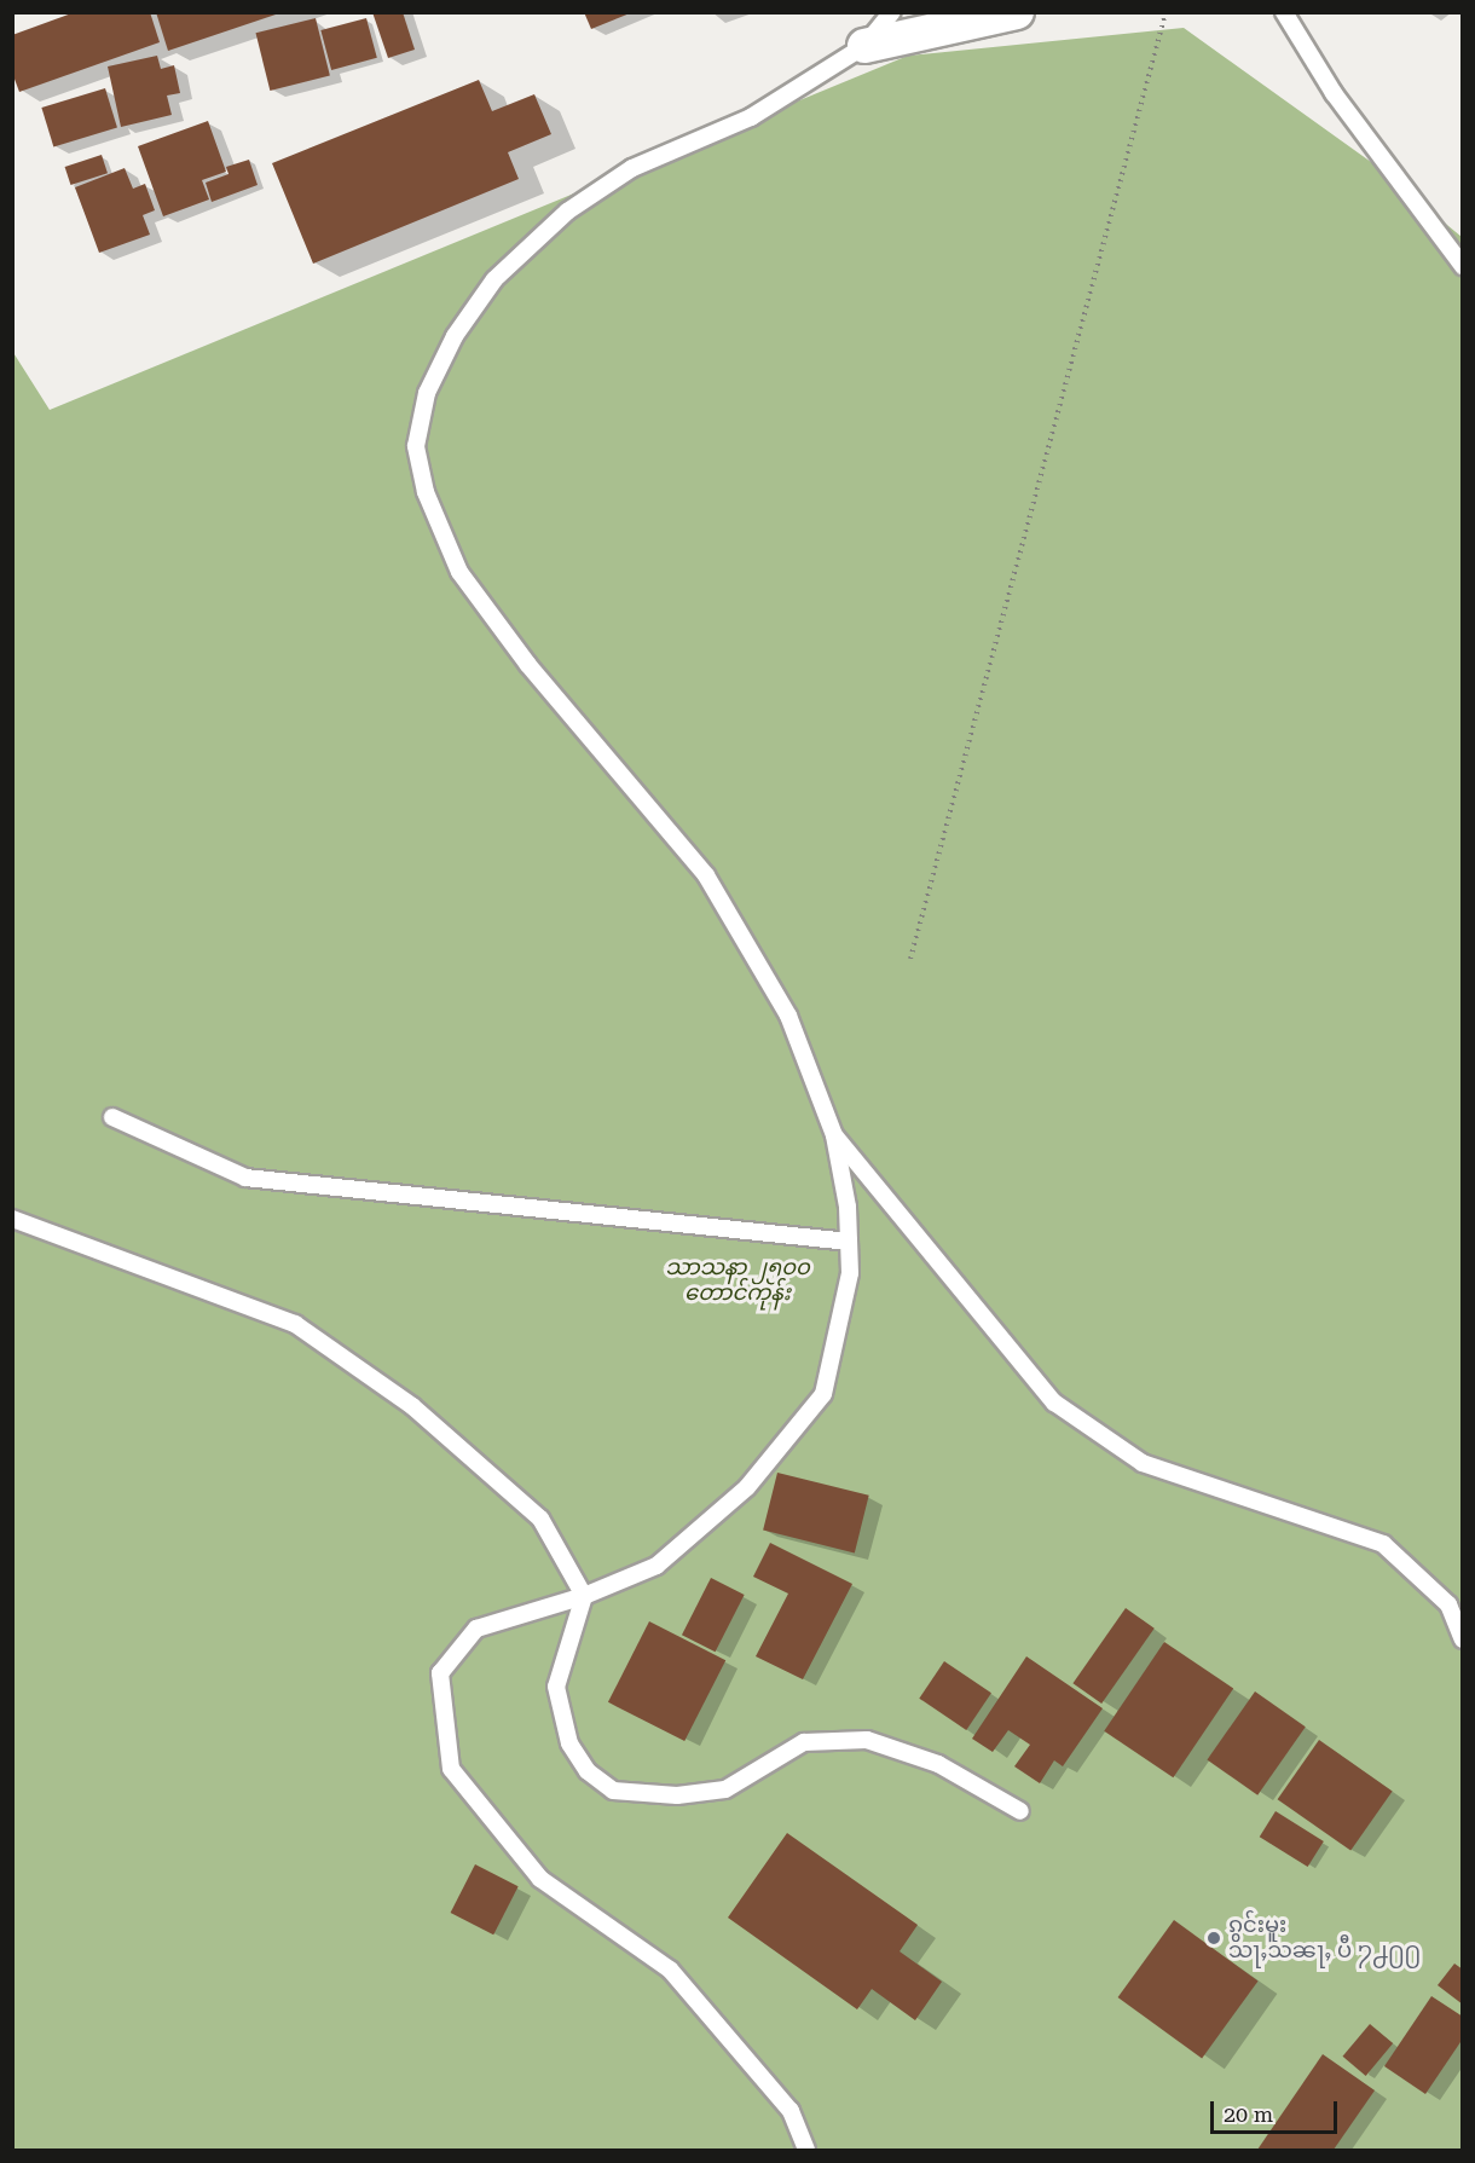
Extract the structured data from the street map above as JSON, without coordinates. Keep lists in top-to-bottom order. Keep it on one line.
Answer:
{"parks":["သာသနာ ၂၅၀၀ တောင်ကုန်း"],"places":["ၵွင်းမူး သႃႇသၼႃႇ ပီ ႒႕႐႐"],"scale_bar":"20 m"}
